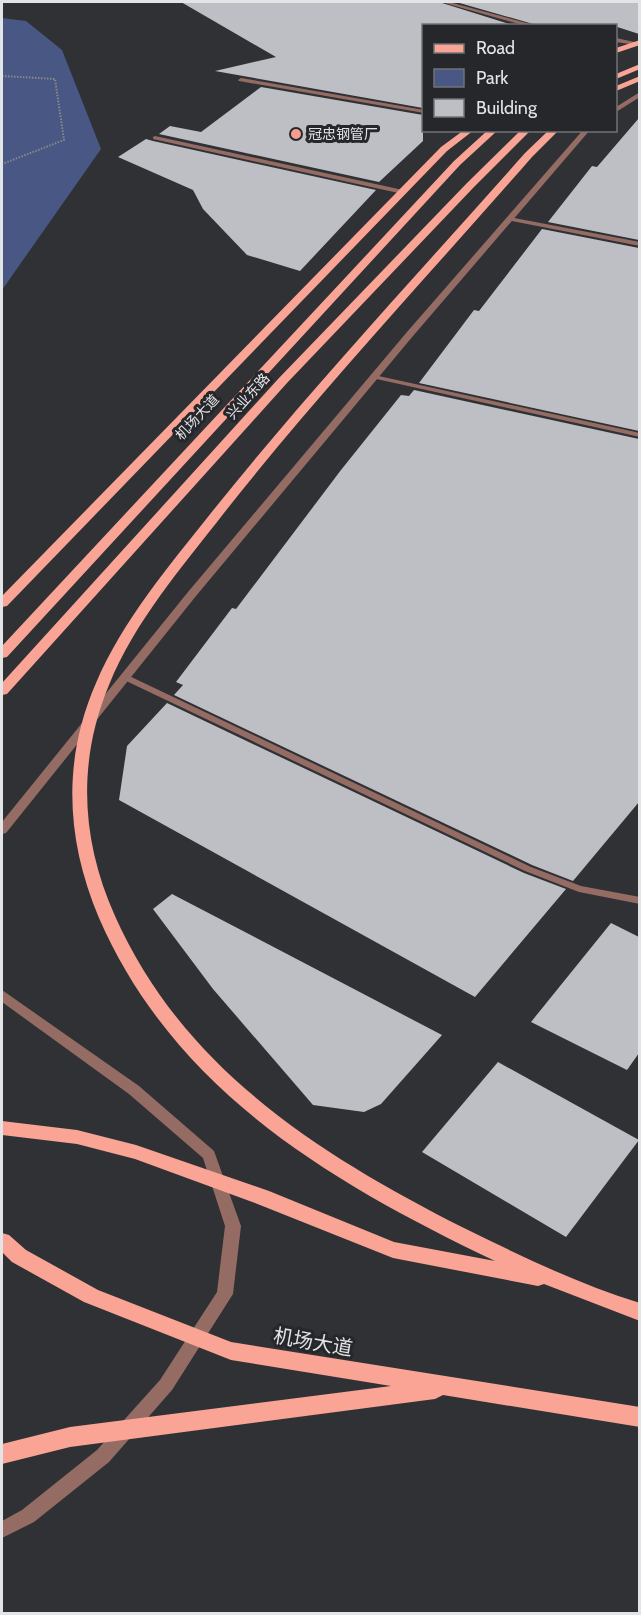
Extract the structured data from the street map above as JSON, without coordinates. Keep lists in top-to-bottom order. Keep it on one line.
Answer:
{"streets":{"main road":["兴业东路","机场大道"]},"places":["冠忠钢管厂"],"legend":["Road","Park","Building"]}
